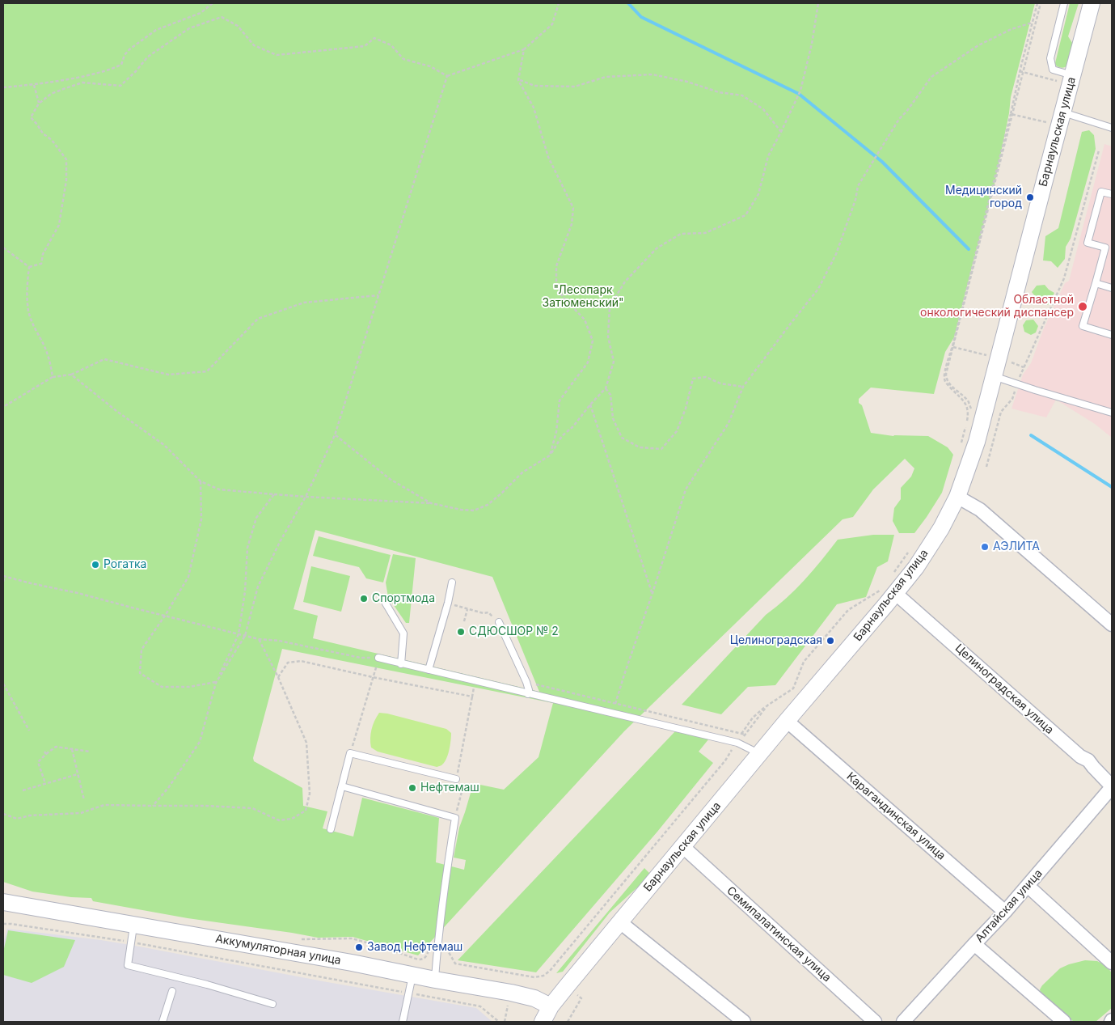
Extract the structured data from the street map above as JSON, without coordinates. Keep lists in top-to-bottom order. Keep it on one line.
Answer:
{"streets":{"street":["Барнаульская улица","Целиноградская улица","Карагандинская улица","Алтайская улица","Семипалатинская улица","Аккумуляторная улица"]},"crossings":[["Барнаульская улица","Целиноградская улица"],["Барнаульская улица","Карагандинская улица"],["Барнаульская улица","Семипалатинская улица"],["Барнаульская улица","Аккумуляторная улица"],["Целиноградская улица","Алтайская улица"],["Карагандинская улица","Алтайская улица"]],"parks":["\"Лесопарк Затюменский\""],"places":["Медицинский город","Областной онкологический диспансер","АЭЛИТА","Рогатка","Спортмода","СДЮСШОР № 2","Целиноградская","Нефтемаш","Завод Нефтемаш"]}
